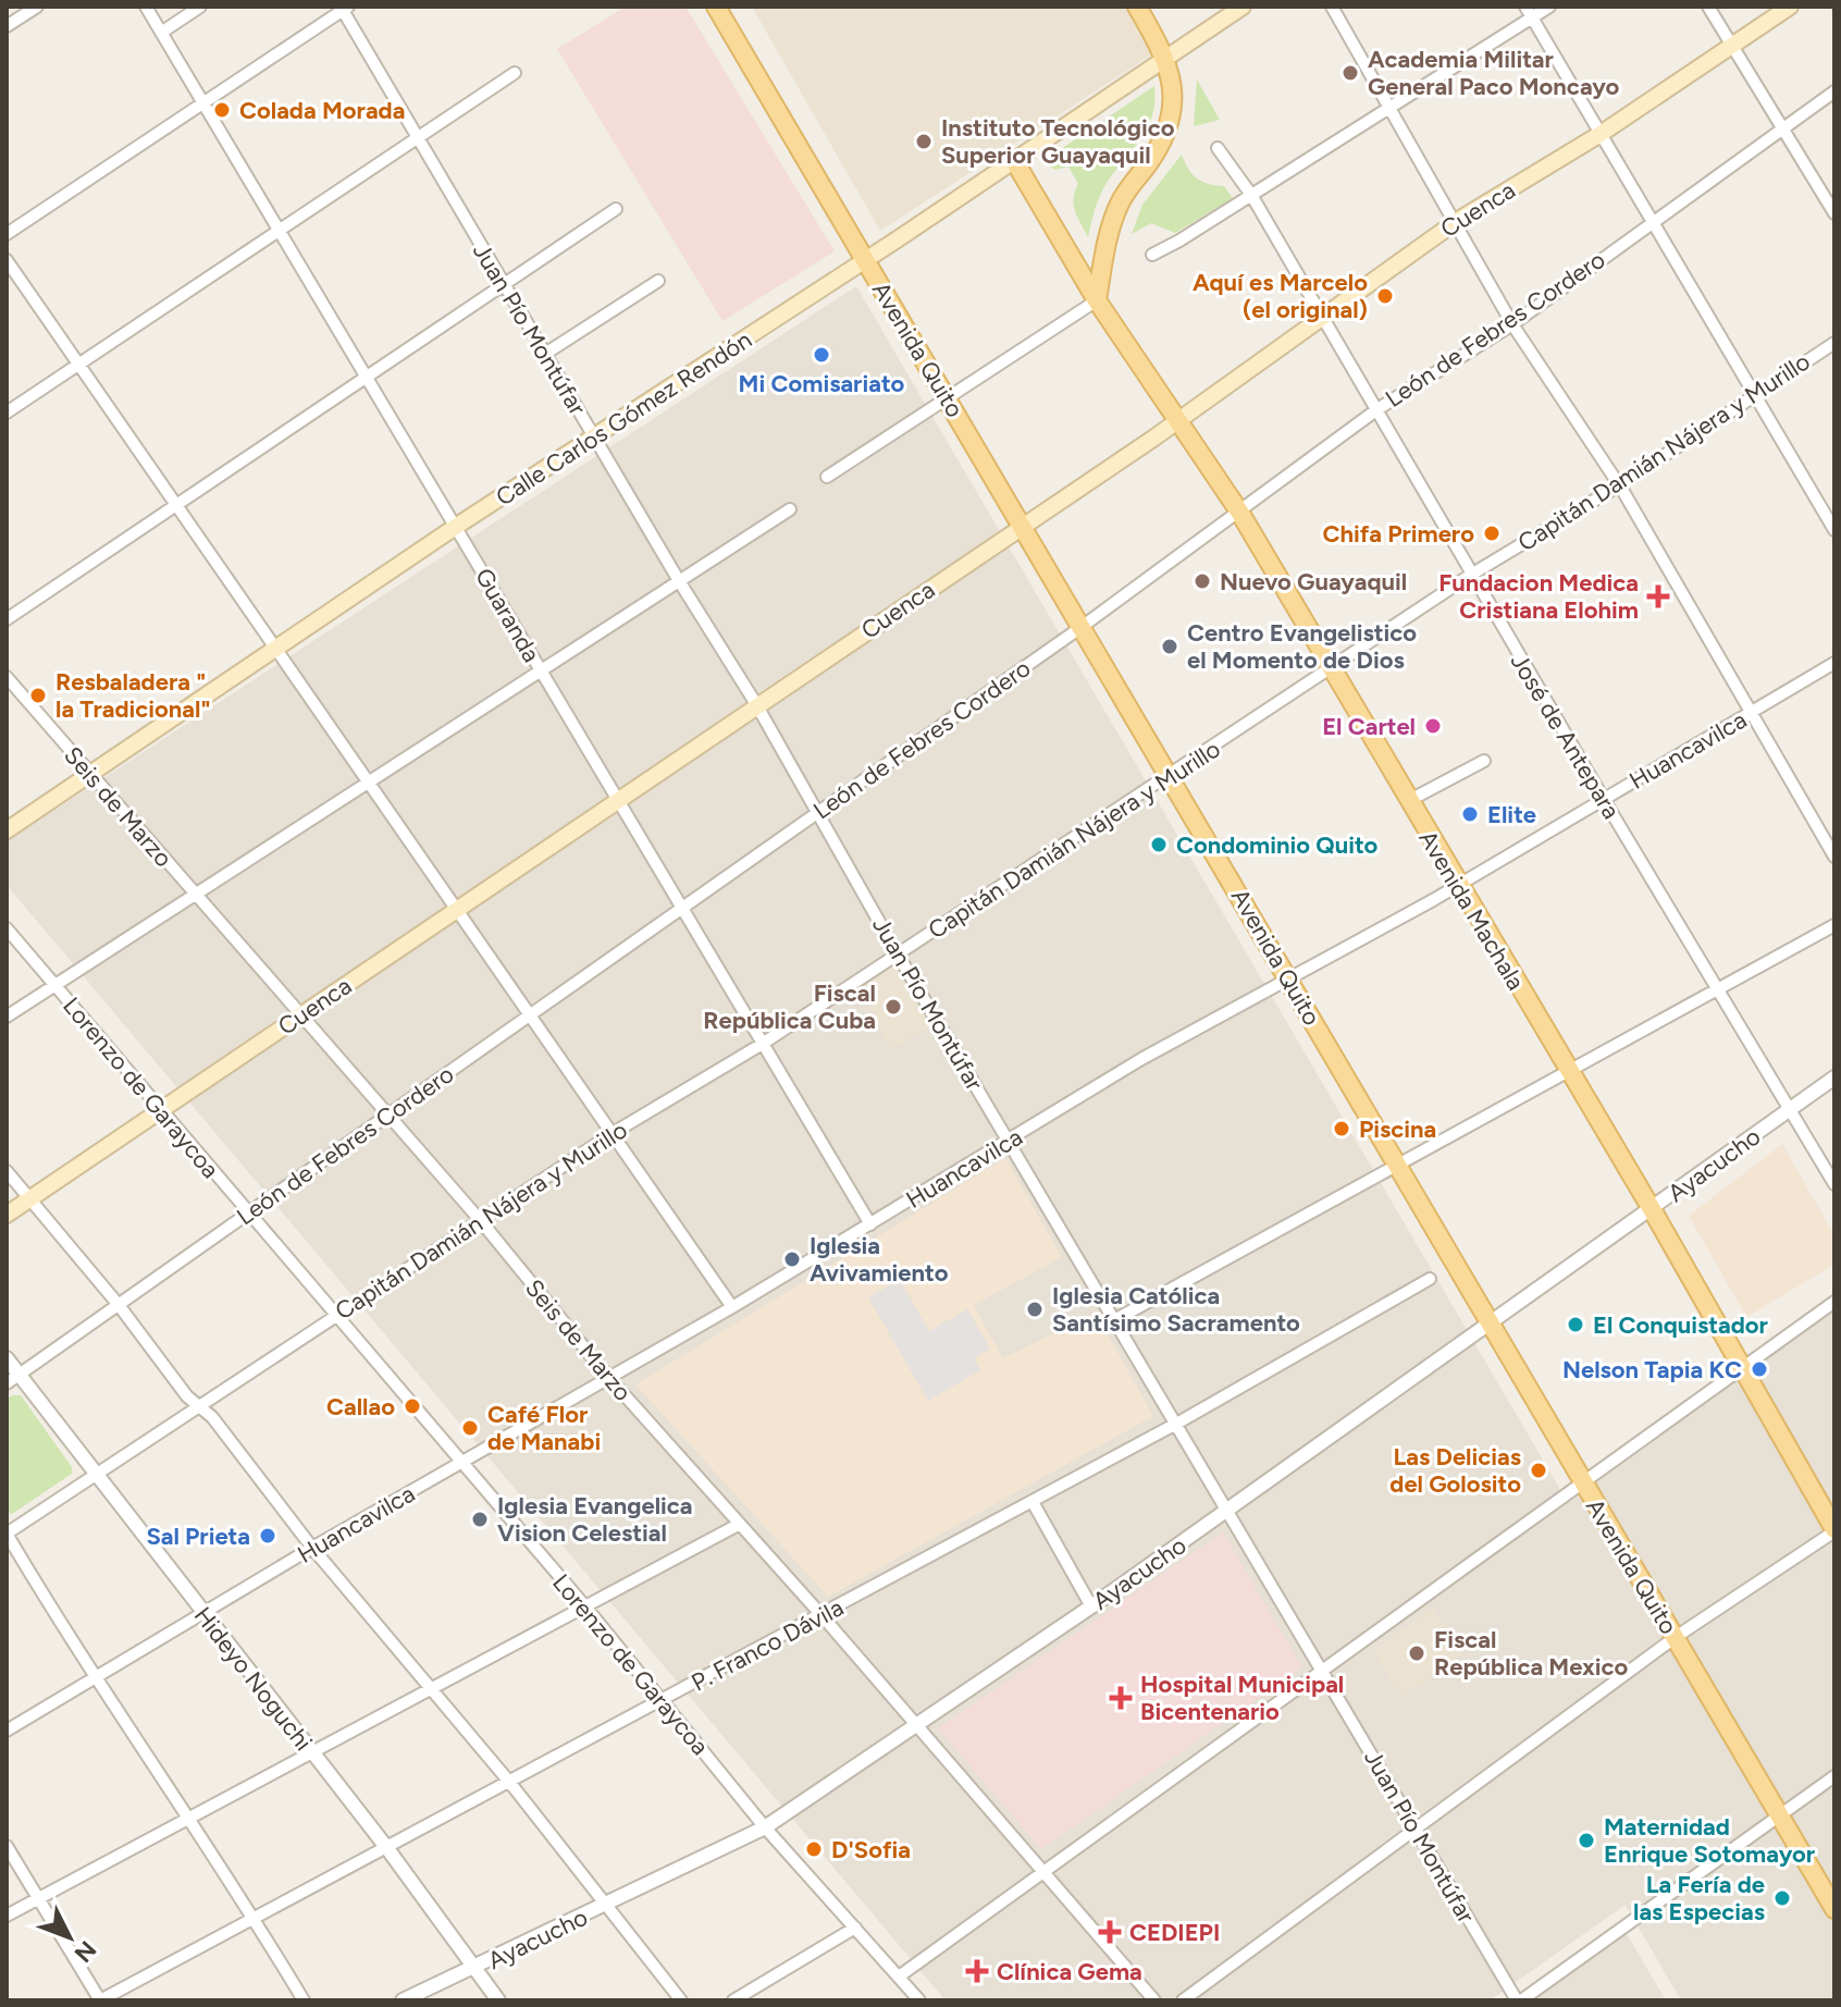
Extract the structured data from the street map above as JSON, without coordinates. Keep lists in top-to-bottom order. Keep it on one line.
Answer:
{"streets":{"main road":["Cuenca","Avenida Quito","Calle Carlos Gómez Rendón","Avenida Machala"],"street":["Juan Pío Montúfar","León de Febres Cordero","Capitán Damián Nájera y Murillo","Guaranda","José de Antepara","Huancavilca","Seis de Marzo","Lorenzo de Garaycoa","Ayacucho","P. Franco Dávila","Hideyo Noguchi"]},"crossings":[["Cuenca","Juan Pío Montúfar"],["Cuenca","Avenida Quito"],["Cuenca","Guaranda"],["Cuenca","José de Antepara"],["Cuenca","Seis de Marzo"],["Cuenca","Avenida Machala"],["Cuenca","Lorenzo de Garaycoa"],["Juan Pío Montúfar","León de Febres Cordero"],["Juan Pío Montúfar","Calle Carlos Gómez Rendón"],["Juan Pío Montúfar","Capitán Damián Nájera y Murillo"],["Juan Pío Montúfar","Huancavilca"],["Juan Pío Montúfar","Ayacucho"],["Juan Pío Montúfar","P. Franco Dávila"],["León de Febres Cordero","Avenida Quito"],["León de Febres Cordero","Guaranda"],["León de Febres Cordero","José de Antepara"],["León de Febres Cordero","Seis de Marzo"],["León de Febres Cordero","Avenida Machala"],["León de Febres Cordero","Lorenzo de Garaycoa"],["León de Febres Cordero","Hideyo Noguchi"],["Avenida Quito","Calle Carlos Gómez Rendón"],["Avenida Quito","Capitán Damián Nájera y Murillo"],["Avenida Quito","Huancavilca"],["Avenida Quito","Ayacucho"],["Calle Carlos Gómez Rendón","Guaranda"],["Calle Carlos Gómez Rendón","Seis de Marzo"],["Calle Carlos Gómez Rendón","Avenida Machala"],["Capitán Damián Nájera y Murillo","Guaranda"],["Capitán Damián Nájera y Murillo","José de Antepara"],["Capitán Damián Nájera y Murillo","Seis de Marzo"],["Capitán Damián Nájera y Murillo","Avenida Machala"],["Capitán Damián Nájera y Murillo","Lorenzo de Garaycoa"],["Capitán Damián Nájera y Murillo","Hideyo Noguchi"],["Guaranda","Huancavilca"],["José de Antepara","Huancavilca"],["José de Antepara","Ayacucho"],["Huancavilca","Seis de Marzo"],["Huancavilca","Avenida Machala"],["Huancavilca","Lorenzo de Garaycoa"],["Huancavilca","Hideyo Noguchi"],["Seis de Marzo","Ayacucho"],["Seis de Marzo","P. Franco Dávila"],["Avenida Machala","Ayacucho"],["Lorenzo de Garaycoa","Ayacucho"],["Lorenzo de Garaycoa","P. Franco Dávila"],["Ayacucho","Hideyo Noguchi"],["P. Franco Dávila","Hideyo Noguchi"]],"places":{"other":["Academia Militar General Paco Moncayo","Colada Morada","Instituto Tecnológico Superior Guayaquil","Aquí es Marcelo (el original)","Mi Comisariato","Chifa Primero","Nuevo Guayaquil","Centro Evangelistico el Momento de Dios","Resbaladera \" la Tradicional\"","El Cartel","Elite","Condominio Quito","Fiscal República Cuba","Piscina","Iglesia Avivamiento","Iglesia Católica Santísimo Sacramento","El Conquistador","Nelson Tapia KC","Callao","Café Flor de Manabi","Las Delicias del Golosito","Iglesia Evangelica Vision Celestial","Sal Prieta","Fiscal República Mexico","Maternidad Enrique Sotomayor","D'Sofia","La Fería de las Especias"],"health":["Fundacion Medica Cristiana Elohim","Hospital Municipal Bicentenario","CEDIEPI","Clínica Gema"]},"north":"bottom right"}
